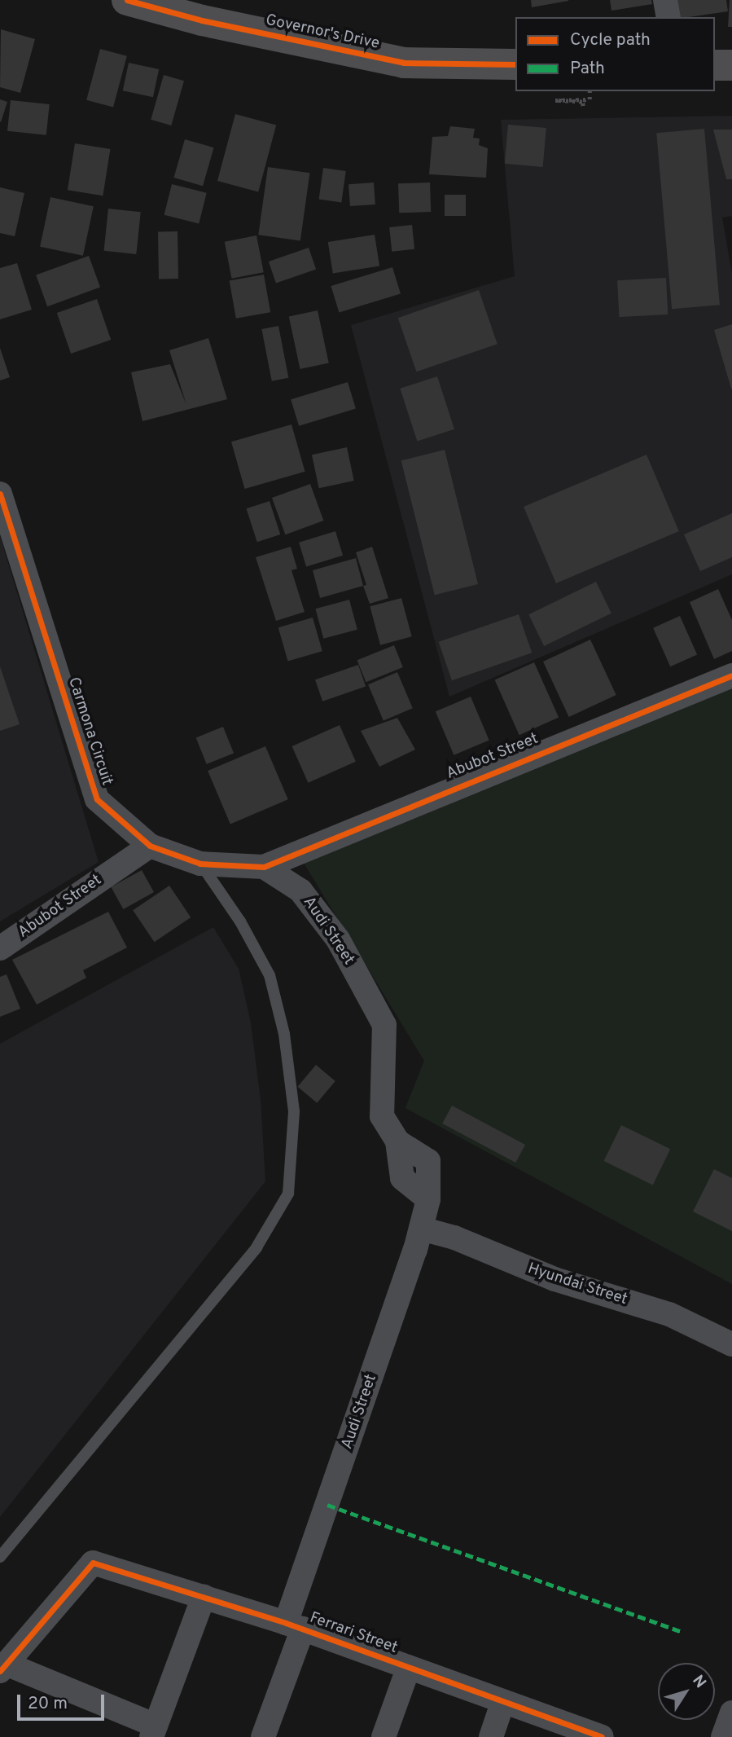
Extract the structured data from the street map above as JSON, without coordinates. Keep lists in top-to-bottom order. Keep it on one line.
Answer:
{"streets":{"highway":["Governor's Drive"],"street":["Carmona Circuit","Abubot Street","Audi Street","Hyundai Street","Ferrari Street"]},"crossings":[["Carmona Circuit","Abubot Street"],["Carmona Circuit","Audi Street"],["Abubot Street","Audi Street"],["Audi Street","Hyundai Street"],["Audi Street","Ferrari Street"]],"legend":["Cycle path","Path"],"scale_bar":"20 m","north":"top right"}
